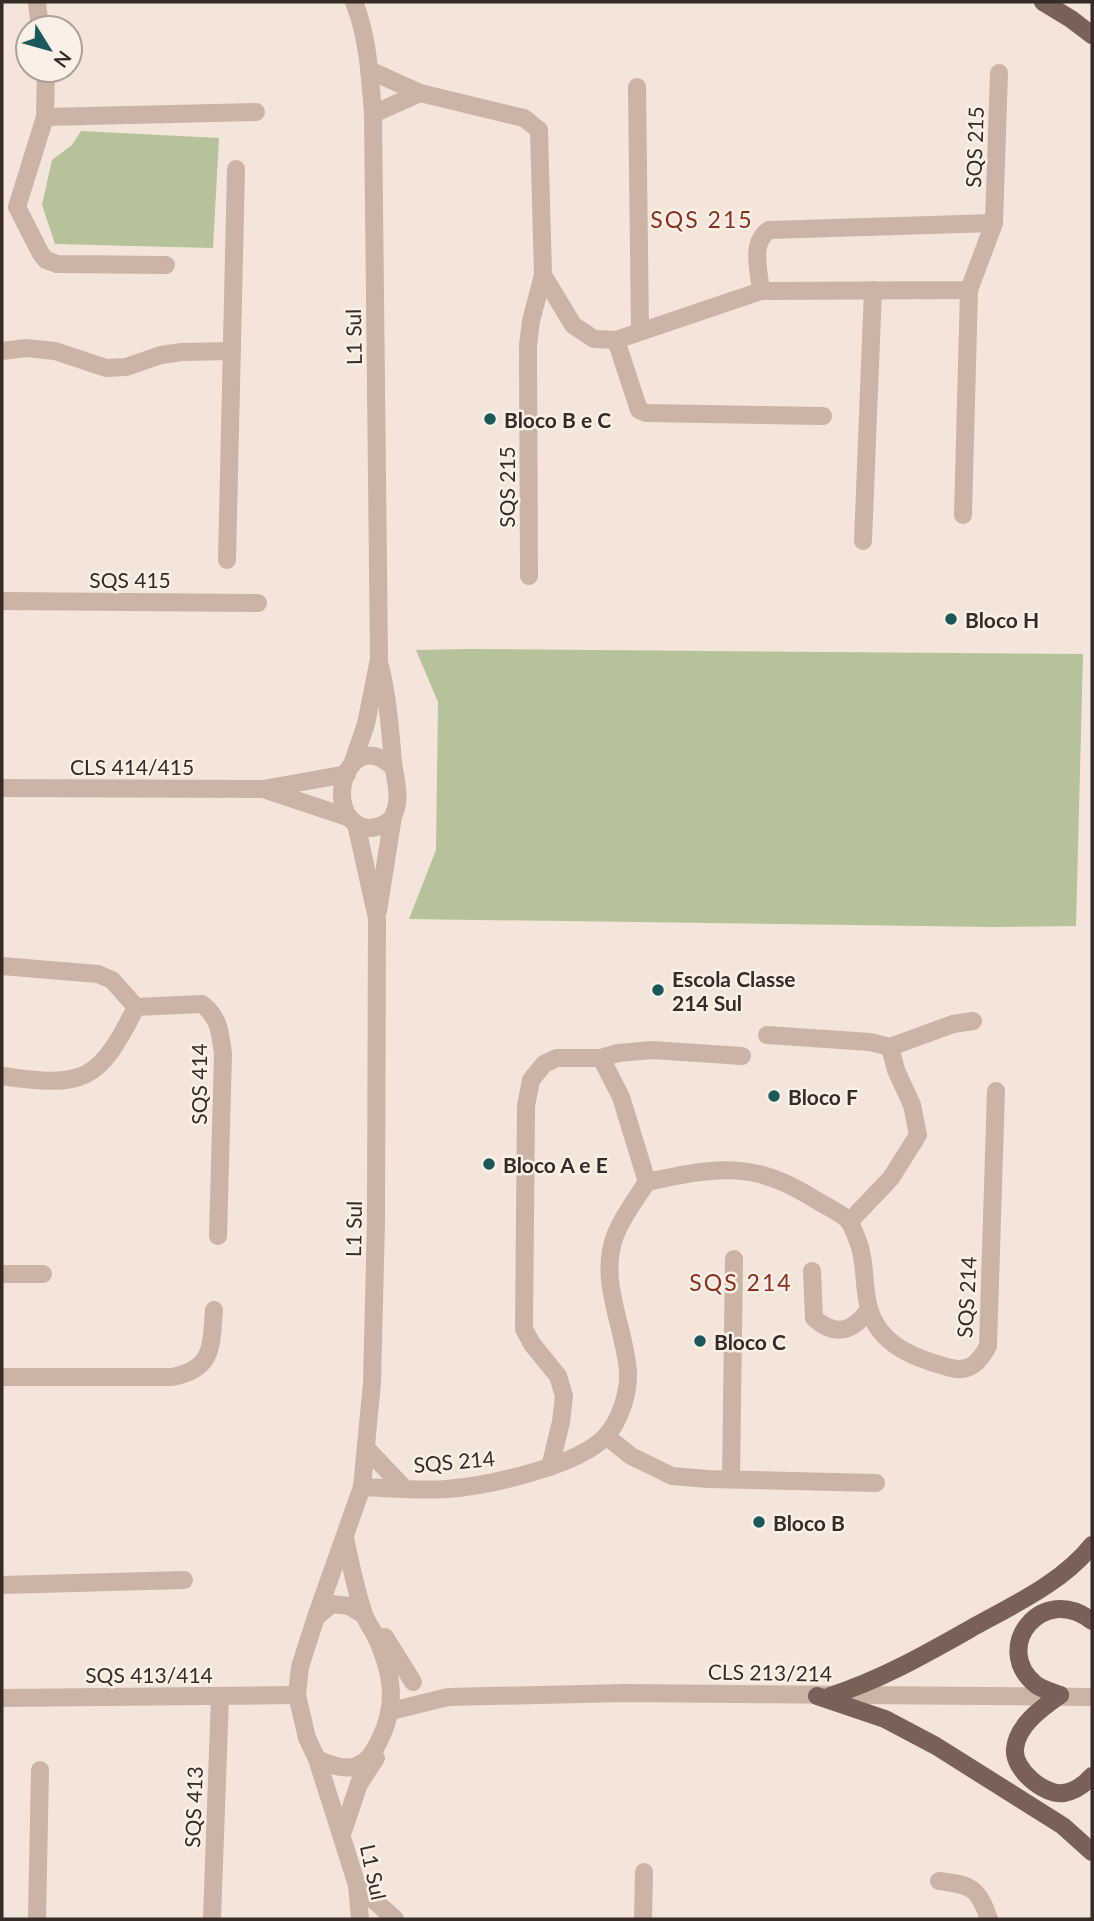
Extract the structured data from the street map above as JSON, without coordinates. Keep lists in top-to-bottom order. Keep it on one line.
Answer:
{"streets":{"street":["SQS 215","L1 Sul","SQS 415","CLS 414/415","SQS 414","SQS 214","CLS 213/214","SQS 413/414","SQS 413"]},"crossings":[["SQS 215","L1 Sul"],["L1 Sul","CLS 414/415"],["L1 Sul","SQS 214"],["L1 Sul","CLS 213/214"],["L1 Sul","SQS 413/414"],["CLS 213/214","SQS 413/414"],["SQS 413/414","SQS 413"]],"districts":["SQS 215","SQS 214"],"places":["Bloco B e C","Bloco H","Escola Classe 214 Sul","Bloco F","Bloco A e E","Bloco C","Bloco B"],"north":"bottom right"}
